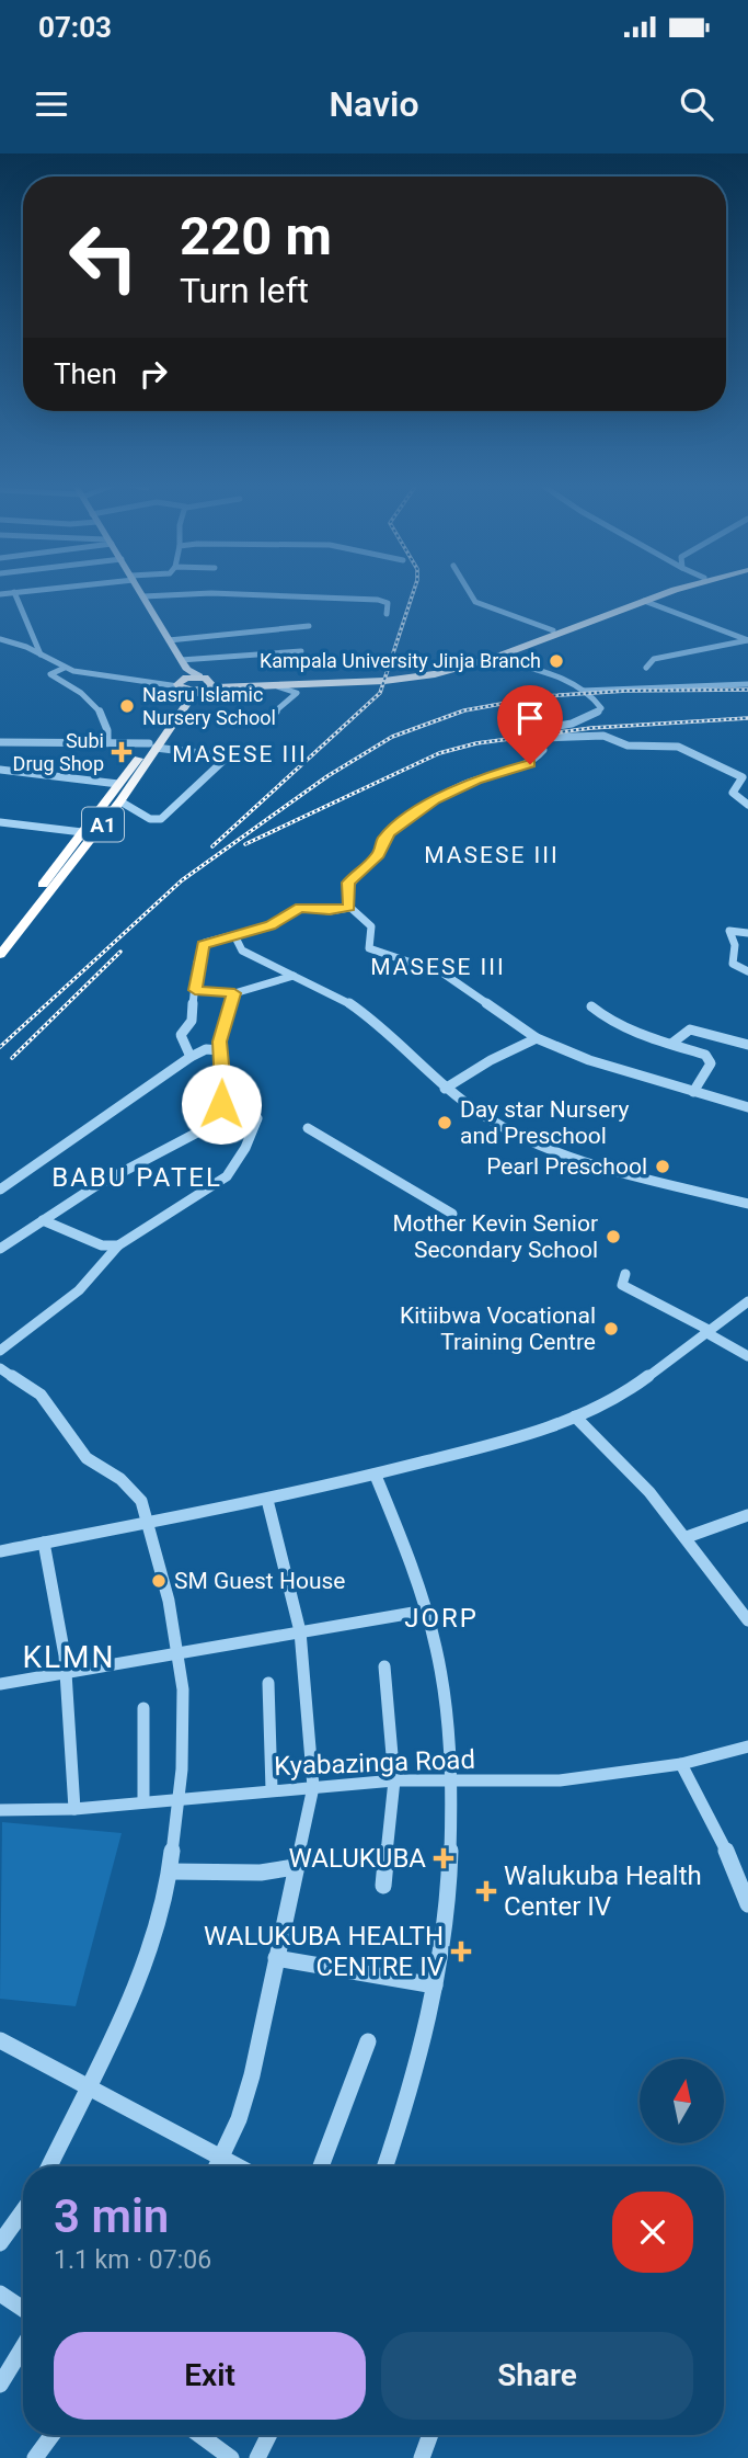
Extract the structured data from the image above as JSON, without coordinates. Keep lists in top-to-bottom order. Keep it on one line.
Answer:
{"streets":{"highway":["A1"],"street":["Kyabazinga Road"]},"districts":["MASESE III","MASESE III","MASESE III","BABU PATEL","JORP","KLMN"],"places":{"other":["Kampala University Jinja Branch","Nasru Islamic Nursery School","Day star Nursery and Preschool","Pearl Preschool","Mother Kevin Senior Secondary School","Kitiibwa Vocational Training Centre","SM Guest House"],"health":["Subi Drug Shop","WALUKUBA","Walukuba Health Center IV","WALUKUBA HEALTH CENTRE IV"]},"north":"top","page":{"status":"07:03","header":"Navio","turn":["220 m","Turn left"],"then":"Then","heading":["3 min","1.1 km · 07:06"],"buttons":["Exit","Share"]}}
